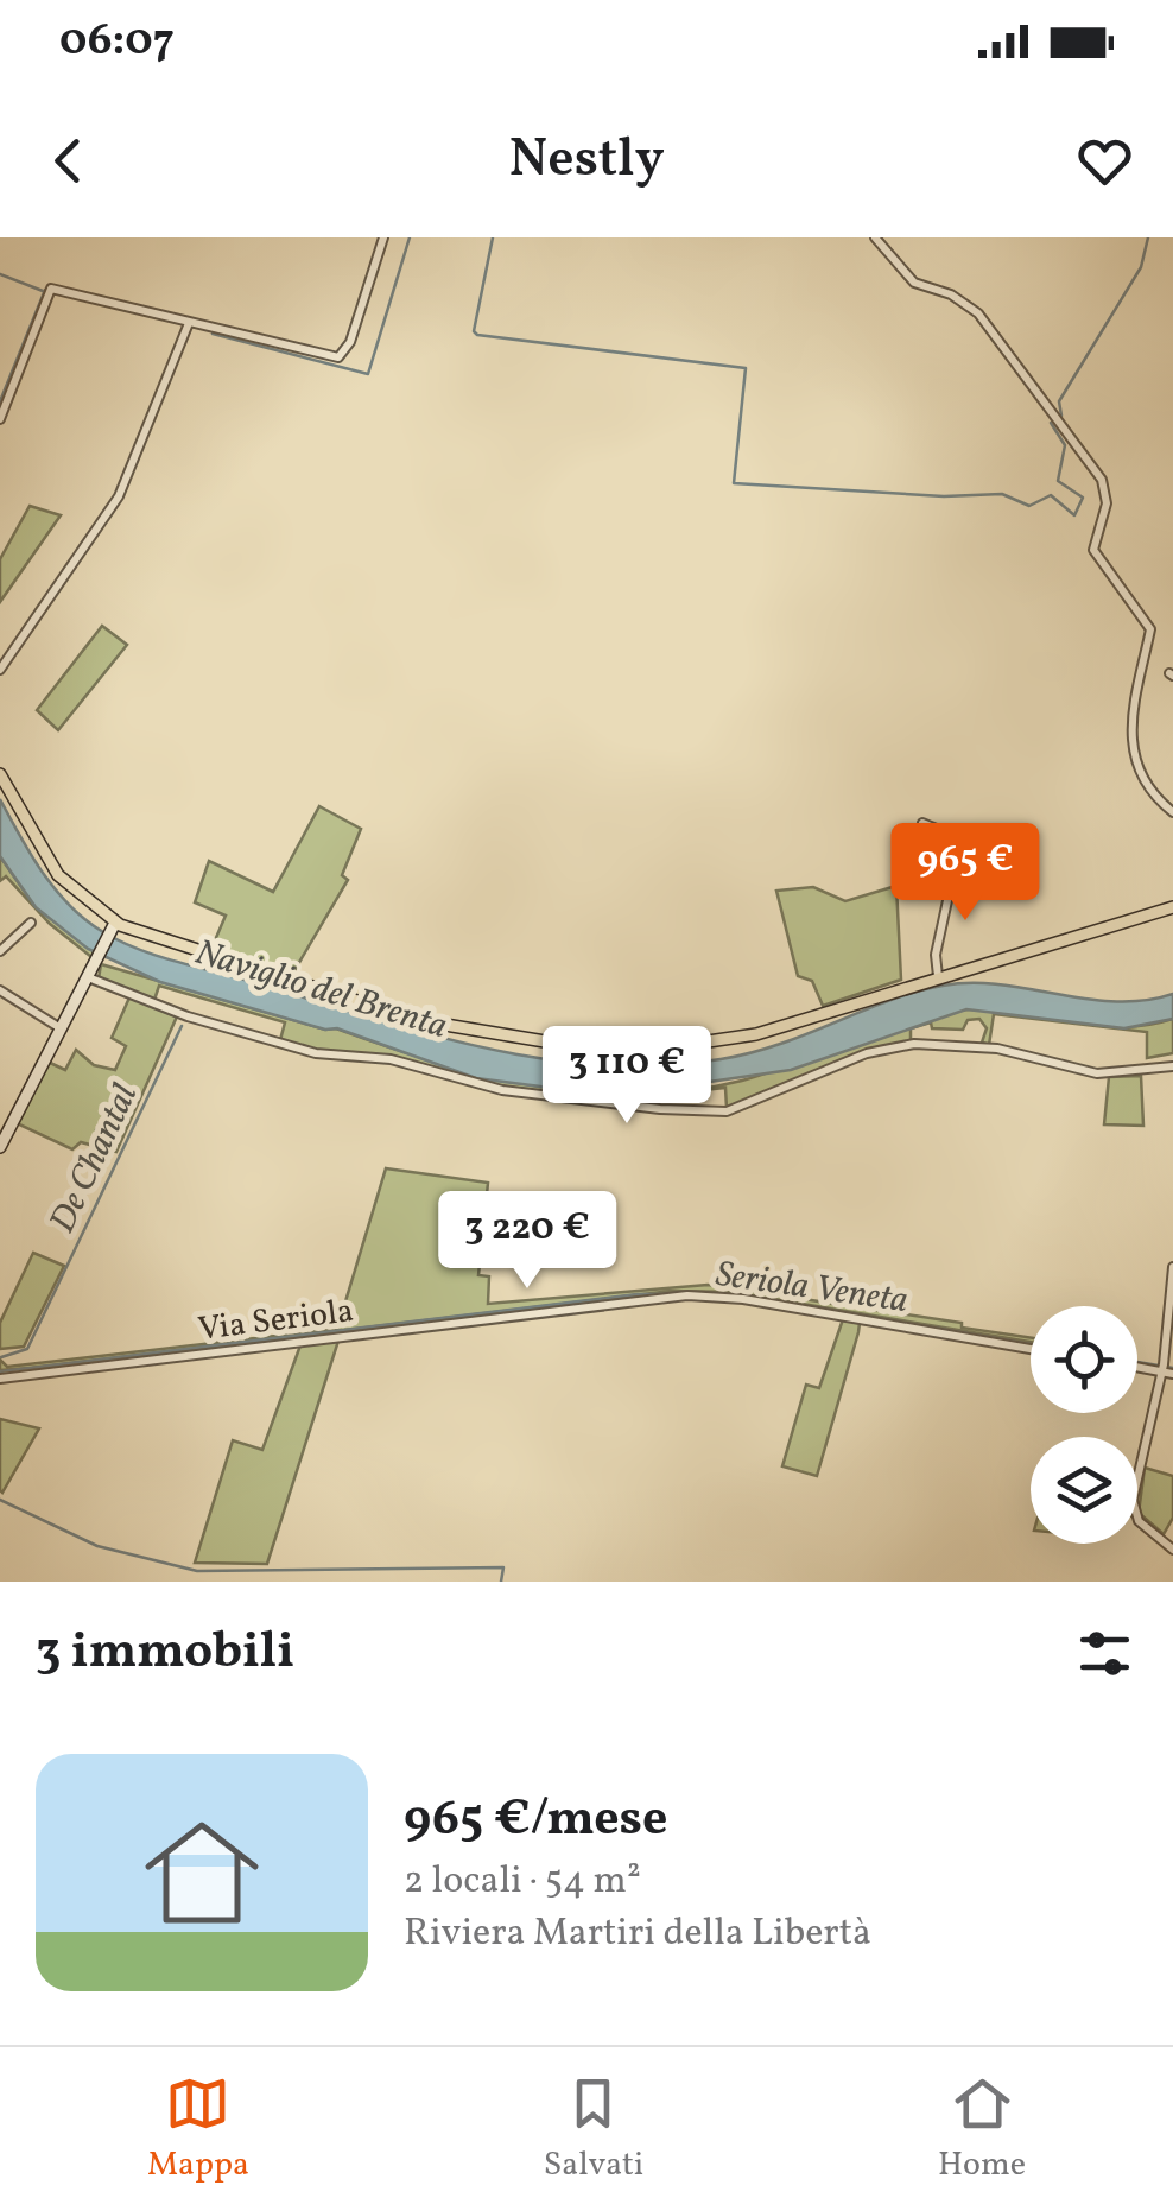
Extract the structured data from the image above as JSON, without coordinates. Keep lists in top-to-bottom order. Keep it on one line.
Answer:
{"streets":{"street":["Via Seriola"]},"water":["Naviglio del Brenta","De Chantal","Seriola Veneta"],"page":{"status":"06:07","header":"Nestly","price":["965 €","3 110 €","3 220 €"],"heading":"3 immobili","list":[{"name":"965 €/mese","note":"2 locali · 54 m² · Riviera Martiri della Libertà"}],"tabs":["Mappa","Salvati","Home"]}}
